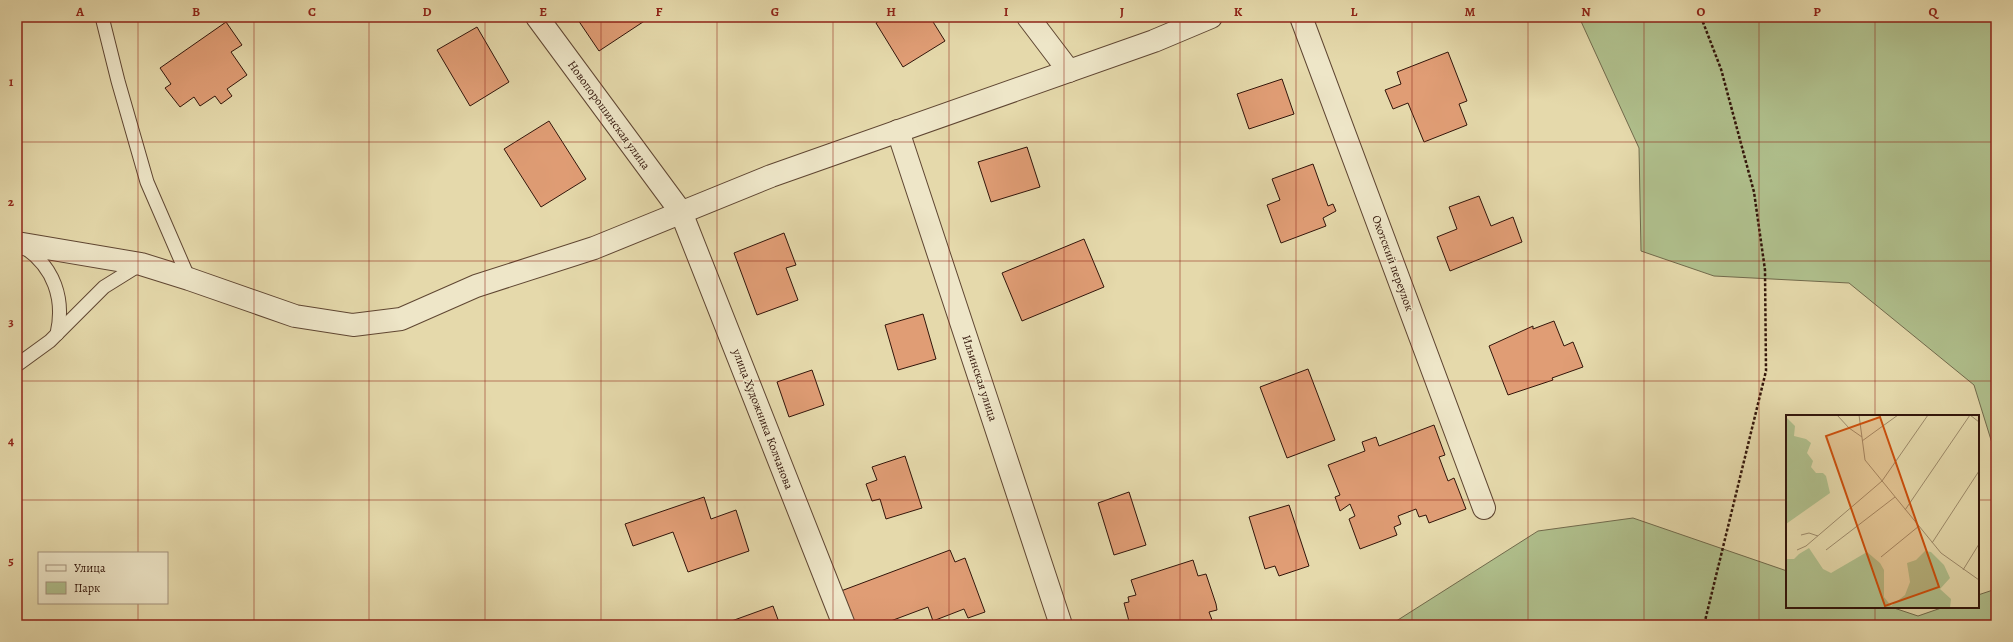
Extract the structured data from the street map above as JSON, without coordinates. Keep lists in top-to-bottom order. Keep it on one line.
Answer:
{"streets":{"street":["Новопорошинская улица","Охотский переулок","Ильинская улица","улица Художника Колчанова"]},"crossings":[["Новопорошинская улица","улица Художника Колчанова"]],"legend":["Улица","Парк"],"grid":{"columns":["A","B","C","D","E","F","G","H","I","J","K","L","M","N","O","P","Q"],"rows":["1","2","3","4","5"]}}
